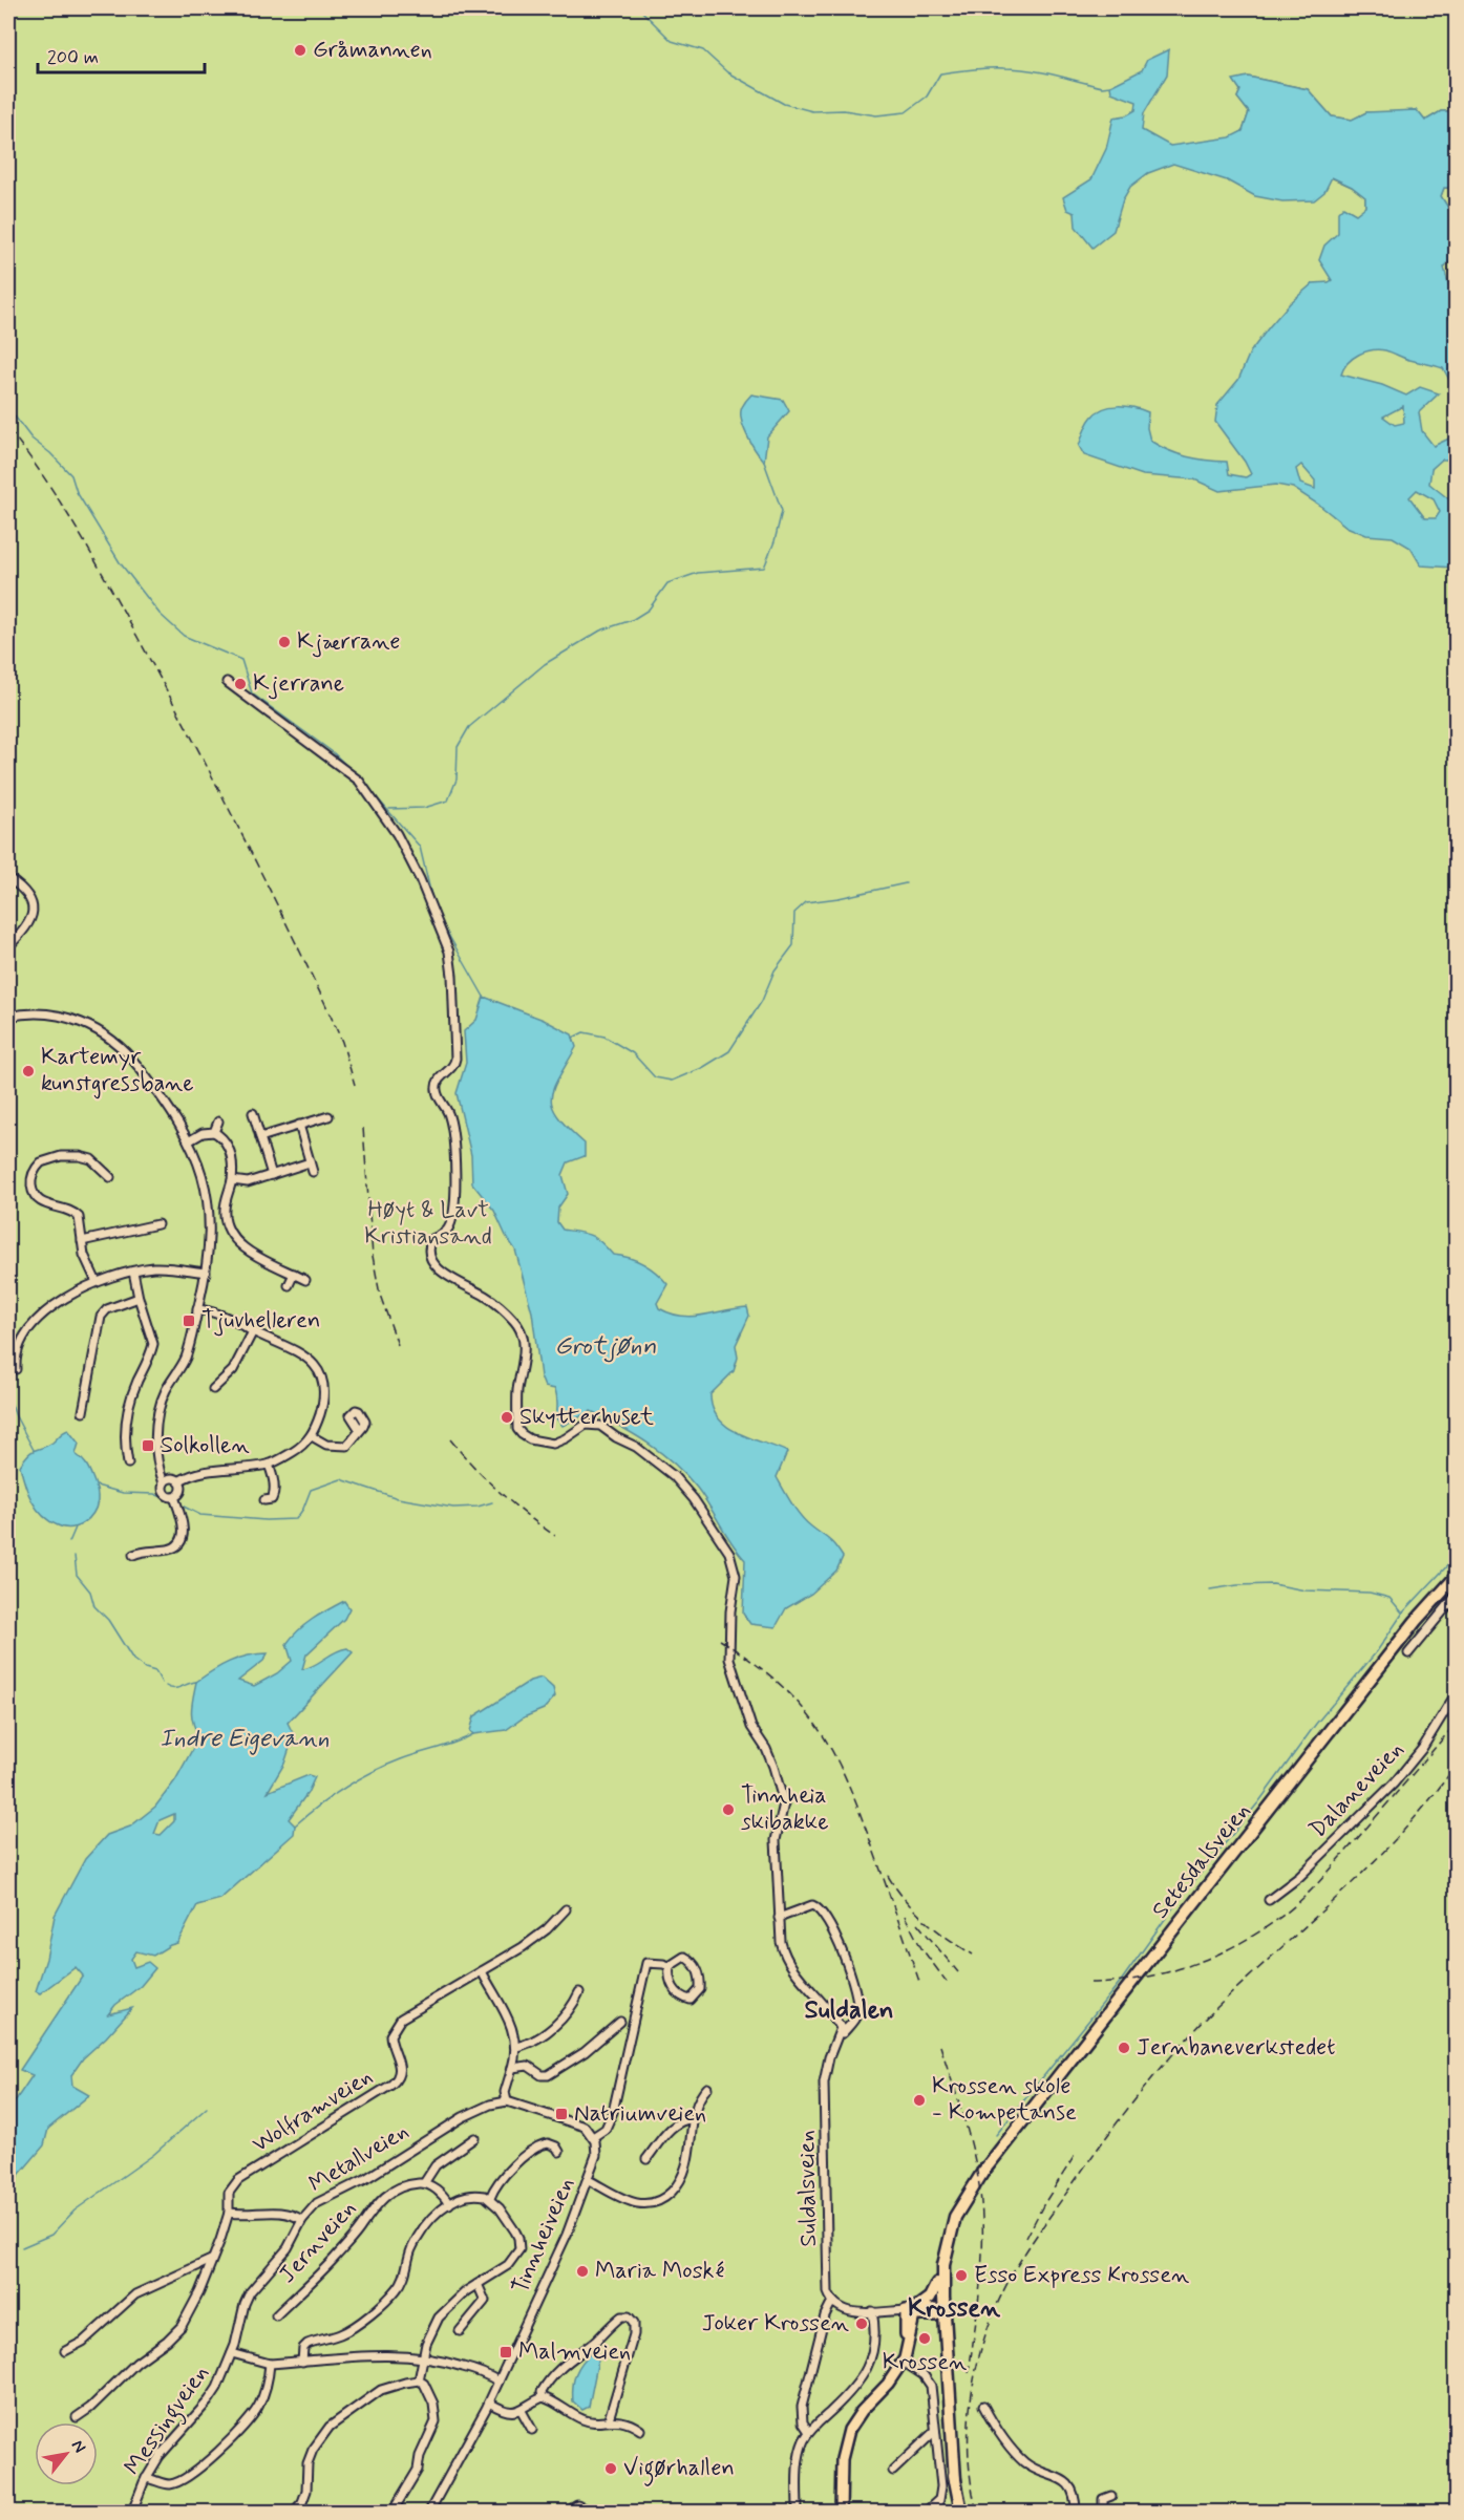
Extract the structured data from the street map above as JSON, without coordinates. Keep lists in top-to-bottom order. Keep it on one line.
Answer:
{"streets":{"highway":["Setesdalsveien"],"street":["Dalaneveien","Wolframveien","Metallveien","Suldalsveien","Tinnheiveien","Jernveien","Messingveien"]},"crossings":[["Wolframveien","Metallveien"],["Metallveien","Messingveien"]],"districts":["Suldalen","Krossen"],"water":["Grotjønn","Indre Eigevann"],"parks":["Høyt & Lavt Kristiansand"],"places":{"other":["Gråmannen","Kjærrane","Kjerrane","Kartemyr kunstgressbane","Skytterhuset","Tinnheia skibakke","Jernbaneverkstedet","Krossen skole - Kompetanse","Maria Moské","Esso Express Krossen","Joker Krossen","Krossen","Vigørhallen"],"transit":["Tjuvhelleren","Solkollen","Natriumveien","Malmveien"]},"scale_bar":"200 m","north":"top right"}
